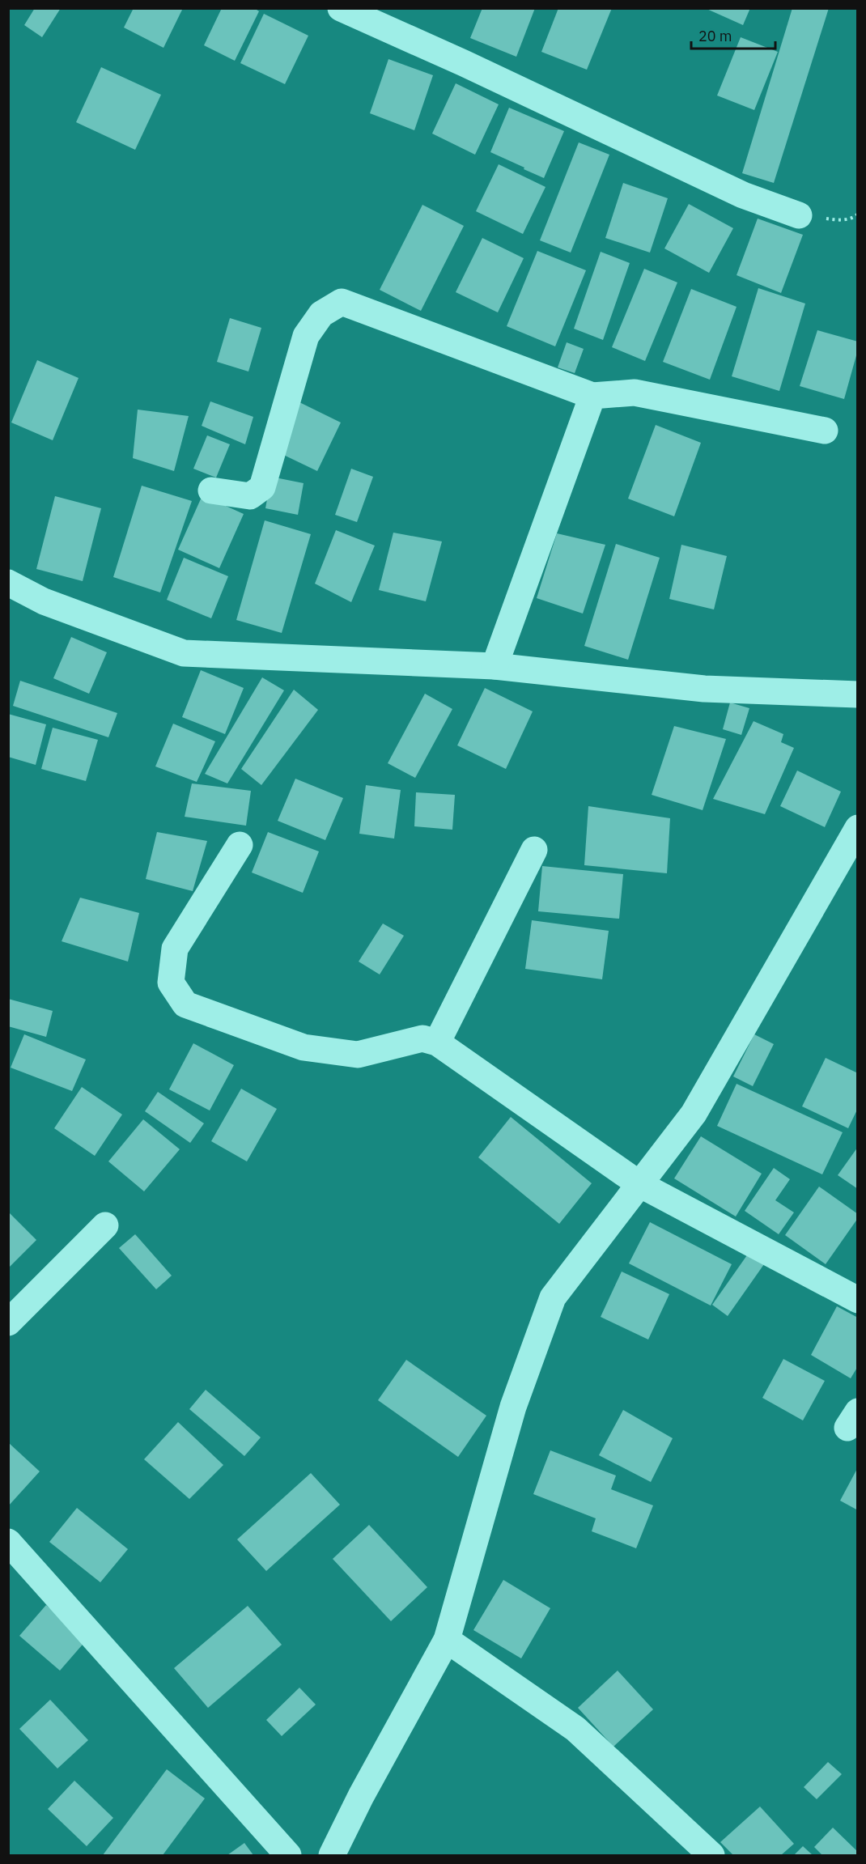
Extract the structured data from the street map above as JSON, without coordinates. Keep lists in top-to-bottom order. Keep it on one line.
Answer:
{"scale_bar":"20 m"}
